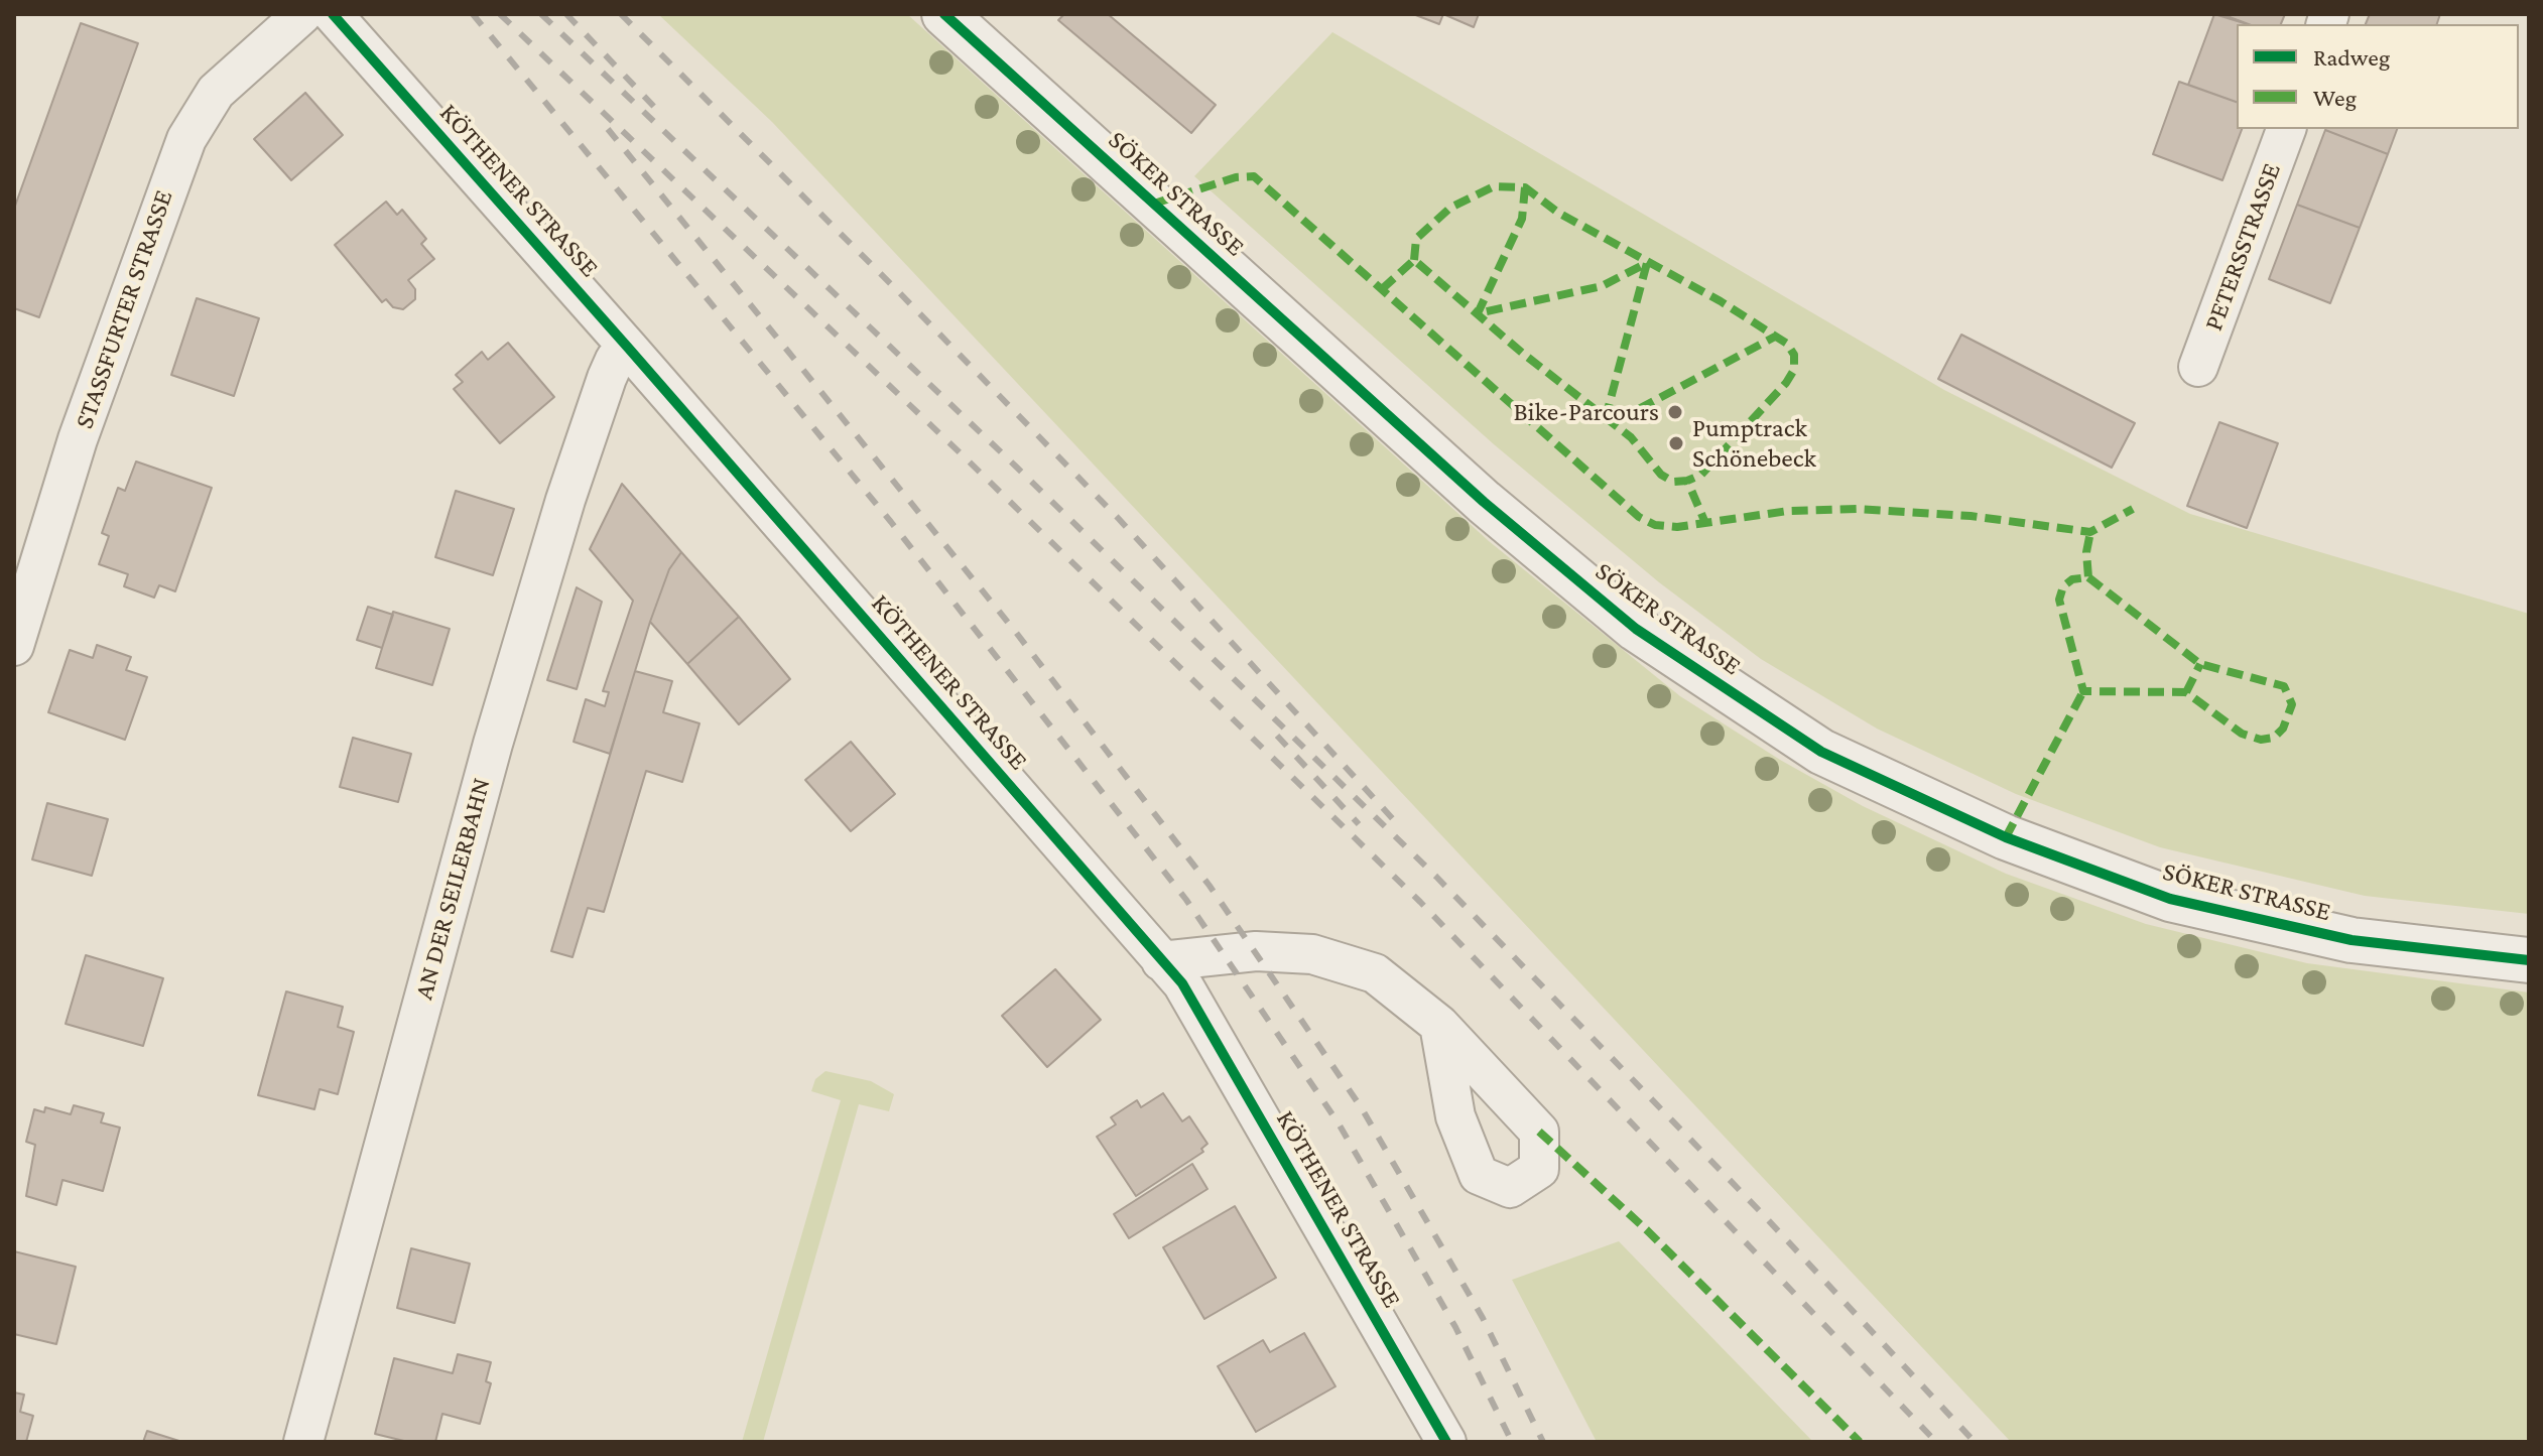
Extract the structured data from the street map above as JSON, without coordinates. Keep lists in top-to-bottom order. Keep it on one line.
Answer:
{"streets":{"street":["KÖTHENER STRASSE","SÖKER STRASSE","PETERSSTRASSE","STASSFURTER STRASSE","AN DER SEILERBAHN"]},"crossings":[["KÖTHENER STRASSE","AN DER SEILERBAHN"]],"places":["Bike-Parcours","Pumptrack Schönebeck"],"legend":["Radweg","Weg"]}
